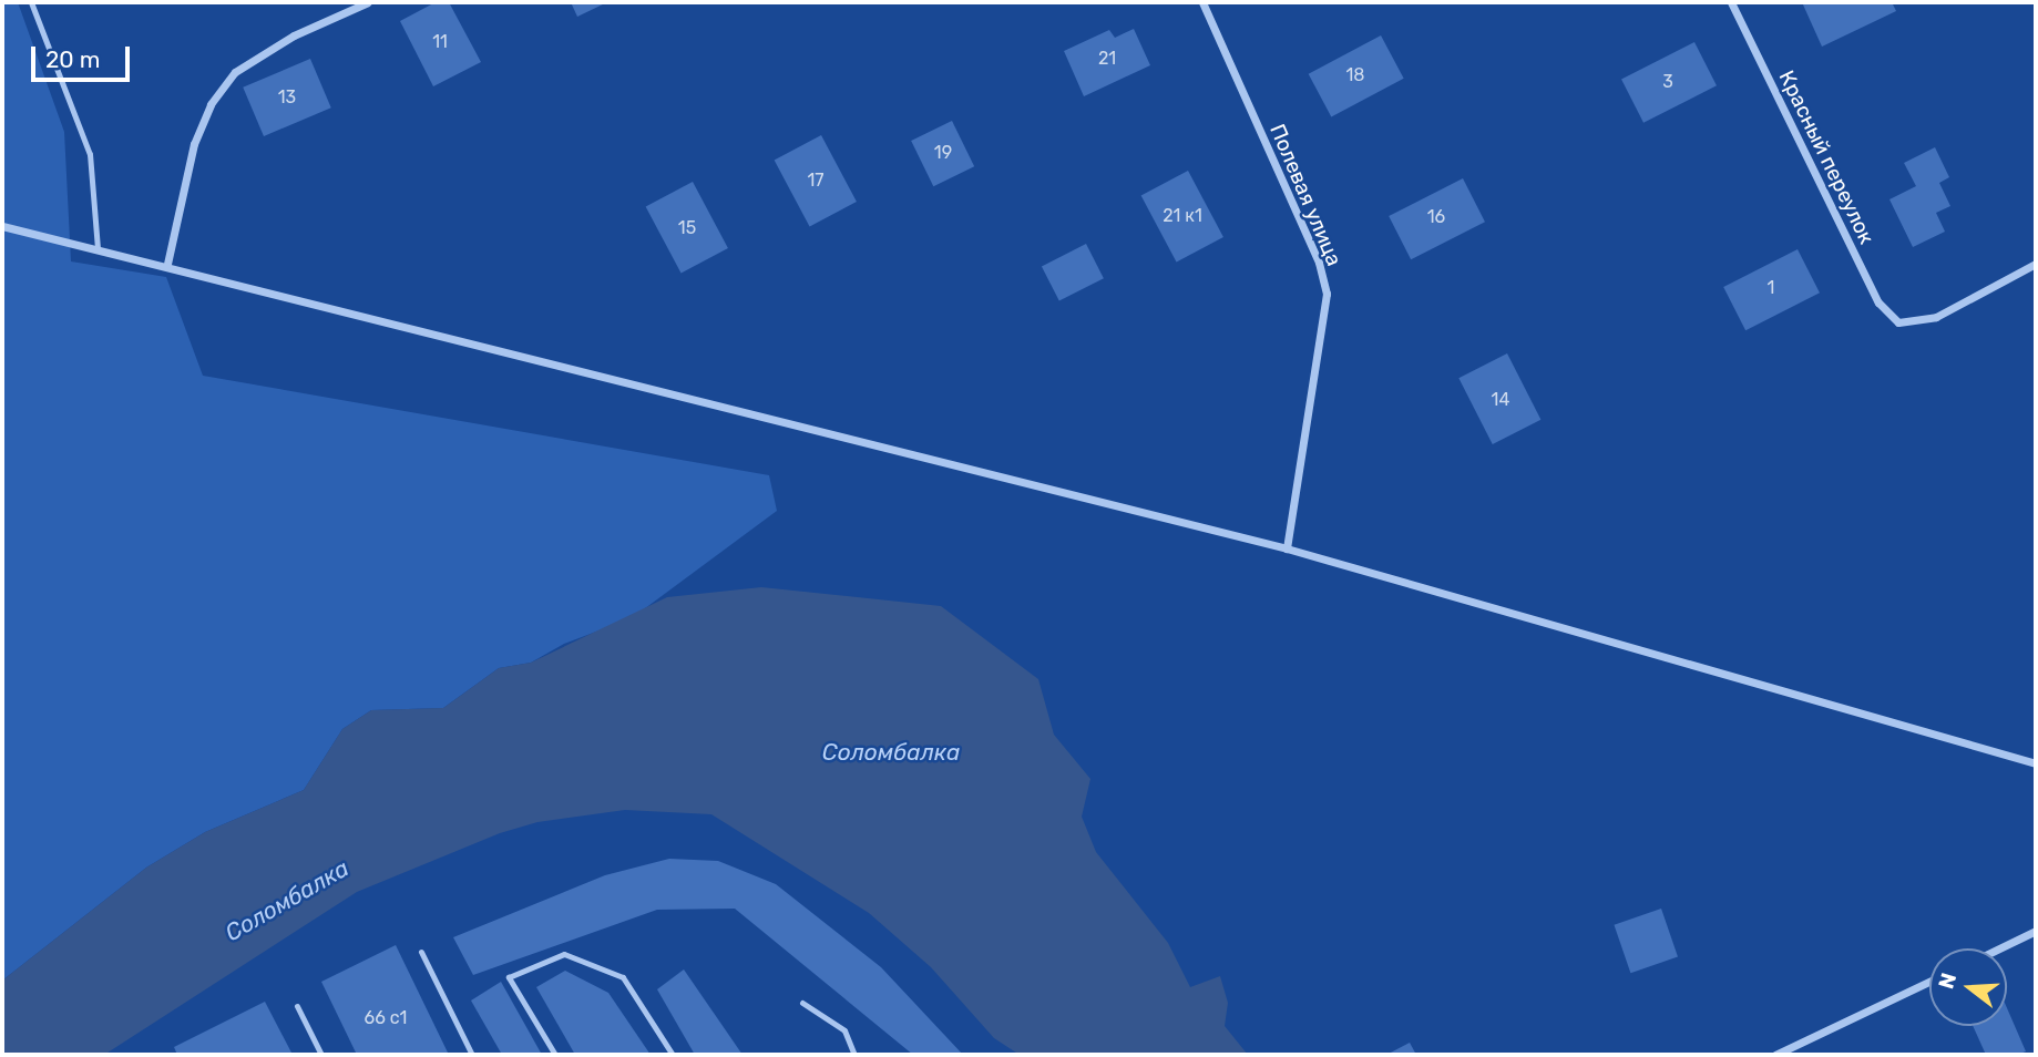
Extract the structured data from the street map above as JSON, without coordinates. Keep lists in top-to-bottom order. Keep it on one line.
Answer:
{"streets":{"street":["Красный переулок","Полевая улица"]},"water":["Соломбалка"],"house_numbers":["11","21","18","3","13","19","17","21 к1","16","15","1","14","66 с1"],"scale_bar":"20 m","north":"left"}
